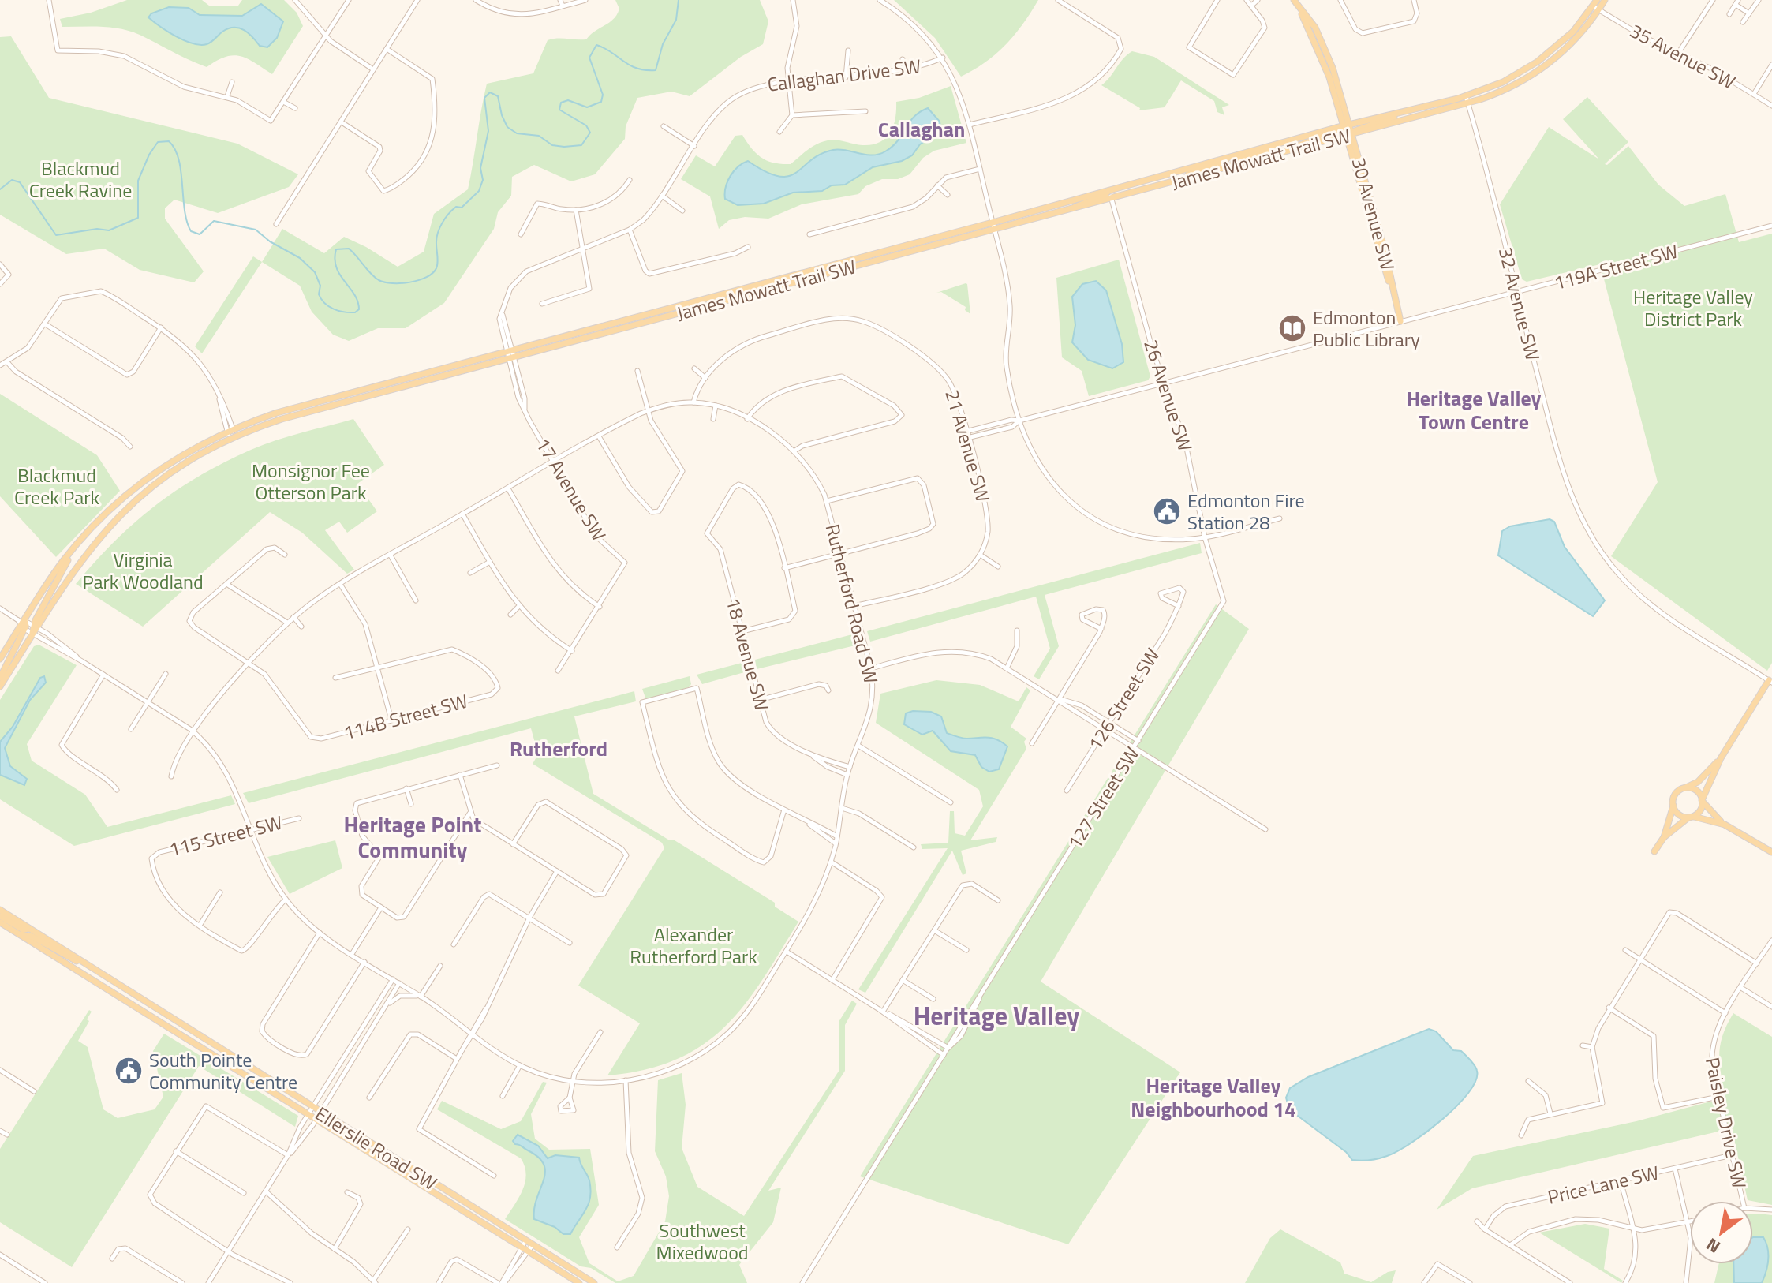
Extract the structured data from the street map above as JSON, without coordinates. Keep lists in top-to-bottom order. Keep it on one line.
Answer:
{"streets":{"main road":["James Mowatt Trail SW","30 Avenue SW","Ellerslie Road SW"],"street":["35 Avenue SW","Callaghan Drive SW","119A Street SW","32 Avenue SW","26 Avenue SW","21 Avenue SW","17 Avenue SW","Rutherford Road SW","18 Avenue SW","126 Street SW","114B Street SW","127 Street SW","115 Street SW","Paisley Drive SW","Price Lane SW"]},"crossings":[["35 Avenue SW","James Mowatt Trail SW"],["Callaghan Drive SW","James Mowatt Trail SW"],["Callaghan Drive SW","17 Avenue SW"],["James Mowatt Trail SW","30 Avenue SW"],["James Mowatt Trail SW","32 Avenue SW"],["James Mowatt Trail SW","26 Avenue SW"],["James Mowatt Trail SW","17 Avenue SW"],["James Mowatt Trail SW","Rutherford Road SW"],["30 Avenue SW","119A Street SW"],["119A Street SW","32 Avenue SW"],["119A Street SW","26 Avenue SW"],["119A Street SW","21 Avenue SW"],["26 Avenue SW","127 Street SW"],["17 Avenue SW","Rutherford Road SW"],["Rutherford Road SW","18 Avenue SW"],["Rutherford Road SW","114B Street SW"],["Rutherford Road SW","115 Street SW"],["Paisley Drive SW","Price Lane SW"]],"districts":["Callaghan","Heritage Valley Town Centre","Rutherford","Heritage Point Community","Heritage Valley","Heritage Valley Neighbourhood 14"],"parks":["Blackmud Creek Ravine","Heritage Valley District Park","Monsignor Fee Otterson Park","Blackmud Creek Park","Virginia Park Woodland","Alexander Rutherford Park","Southwest Mixedwood"],"places":{"library":["Edmonton Public Library"],"public building":["Edmonton Fire Station 28","South Pointe Community Centre"]},"north":"bottom left"}
